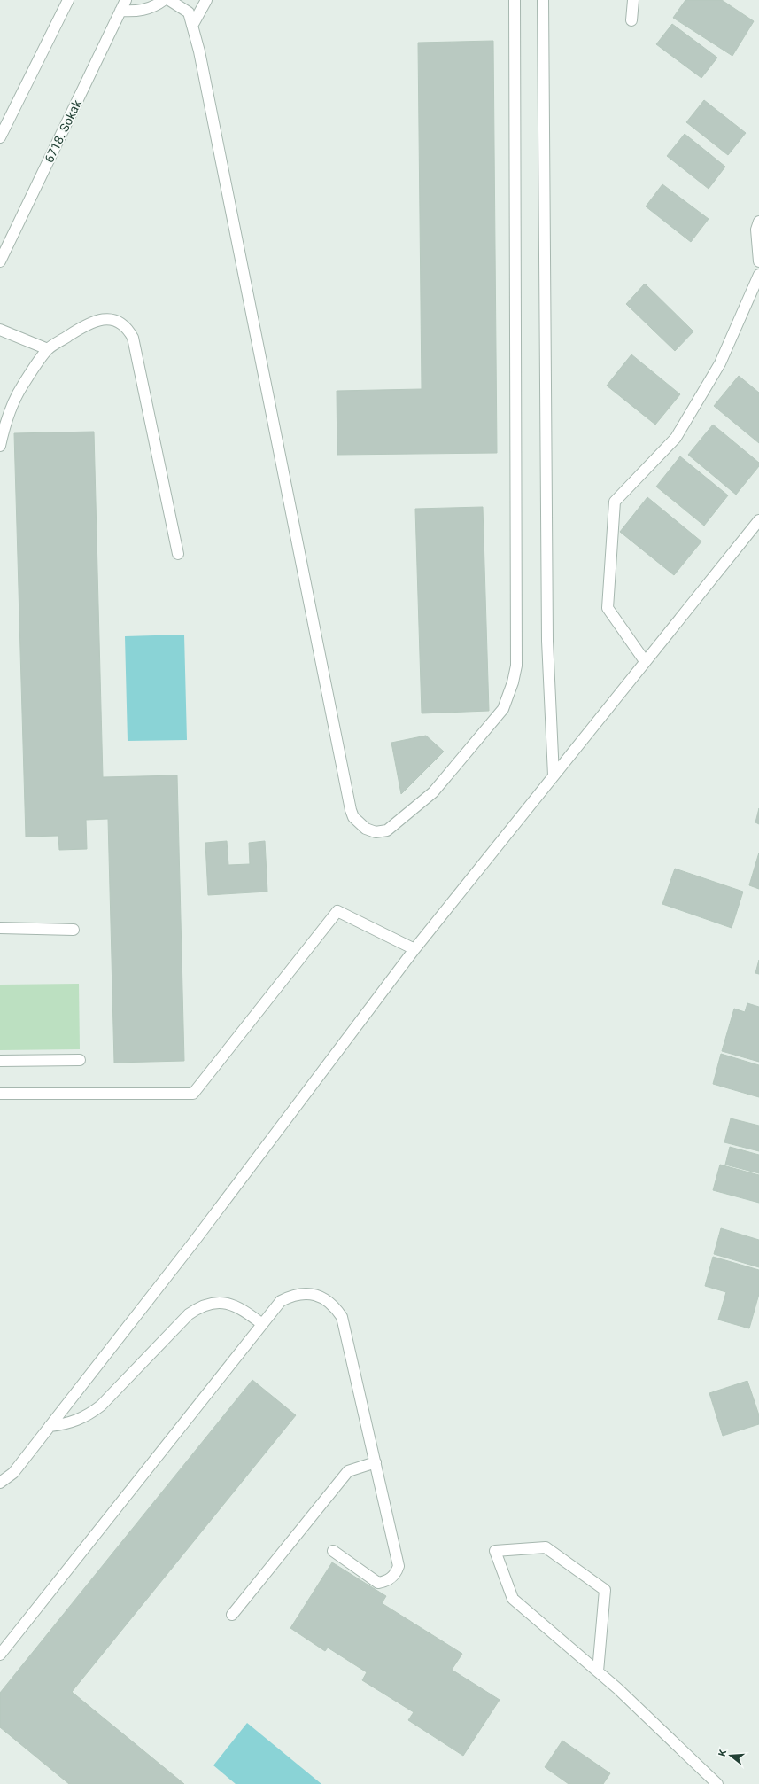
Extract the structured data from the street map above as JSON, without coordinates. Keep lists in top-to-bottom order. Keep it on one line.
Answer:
{"streets":{"street":["6718. Sokak"]},"north":"left"}
